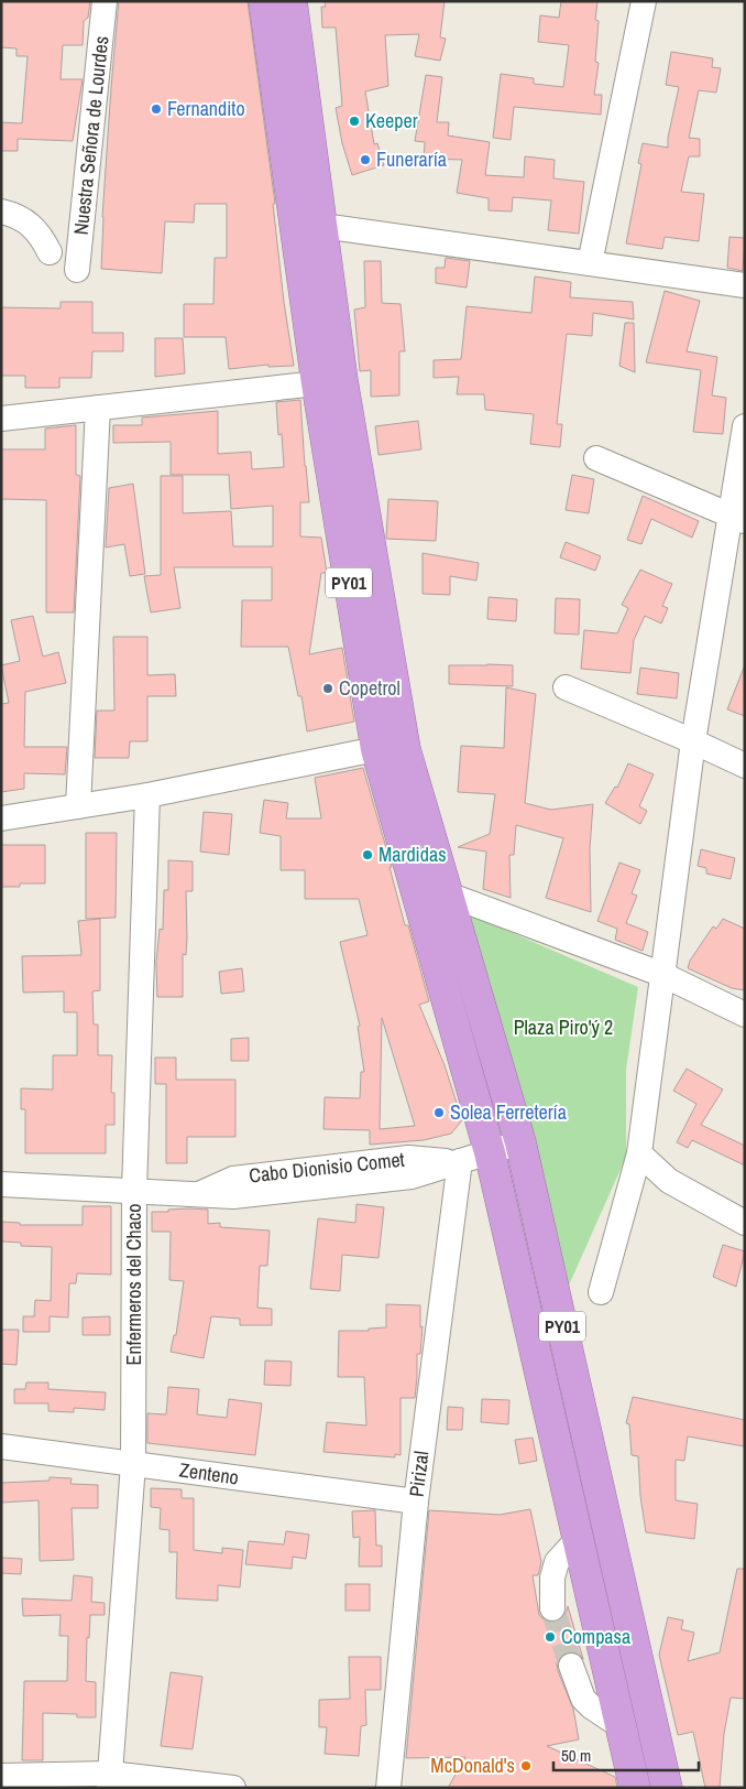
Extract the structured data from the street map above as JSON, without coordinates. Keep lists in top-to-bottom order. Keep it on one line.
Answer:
{"streets":{"highway":["PY01"],"street":["Nuestra Señora de Lourdes","Cabo Dionisio Comet","Enfermeros del Chaco","Zenteno","Pirizal"]},"crossings":[["PY01","Cabo Dionisio Comet"],["Cabo Dionisio Comet","Enfermeros del Chaco"],["Cabo Dionisio Comet","Pirizal"],["Enfermeros del Chaco","Zenteno"],["Zenteno","Pirizal"]],"parks":["Plaza Piro'ý 2"],"places":["Fernandito","Keeper","Funeraría","Copetrol","Mardidas","Solea Ferretería","Compasa","McDonald's"],"scale_bar":"50 m"}
